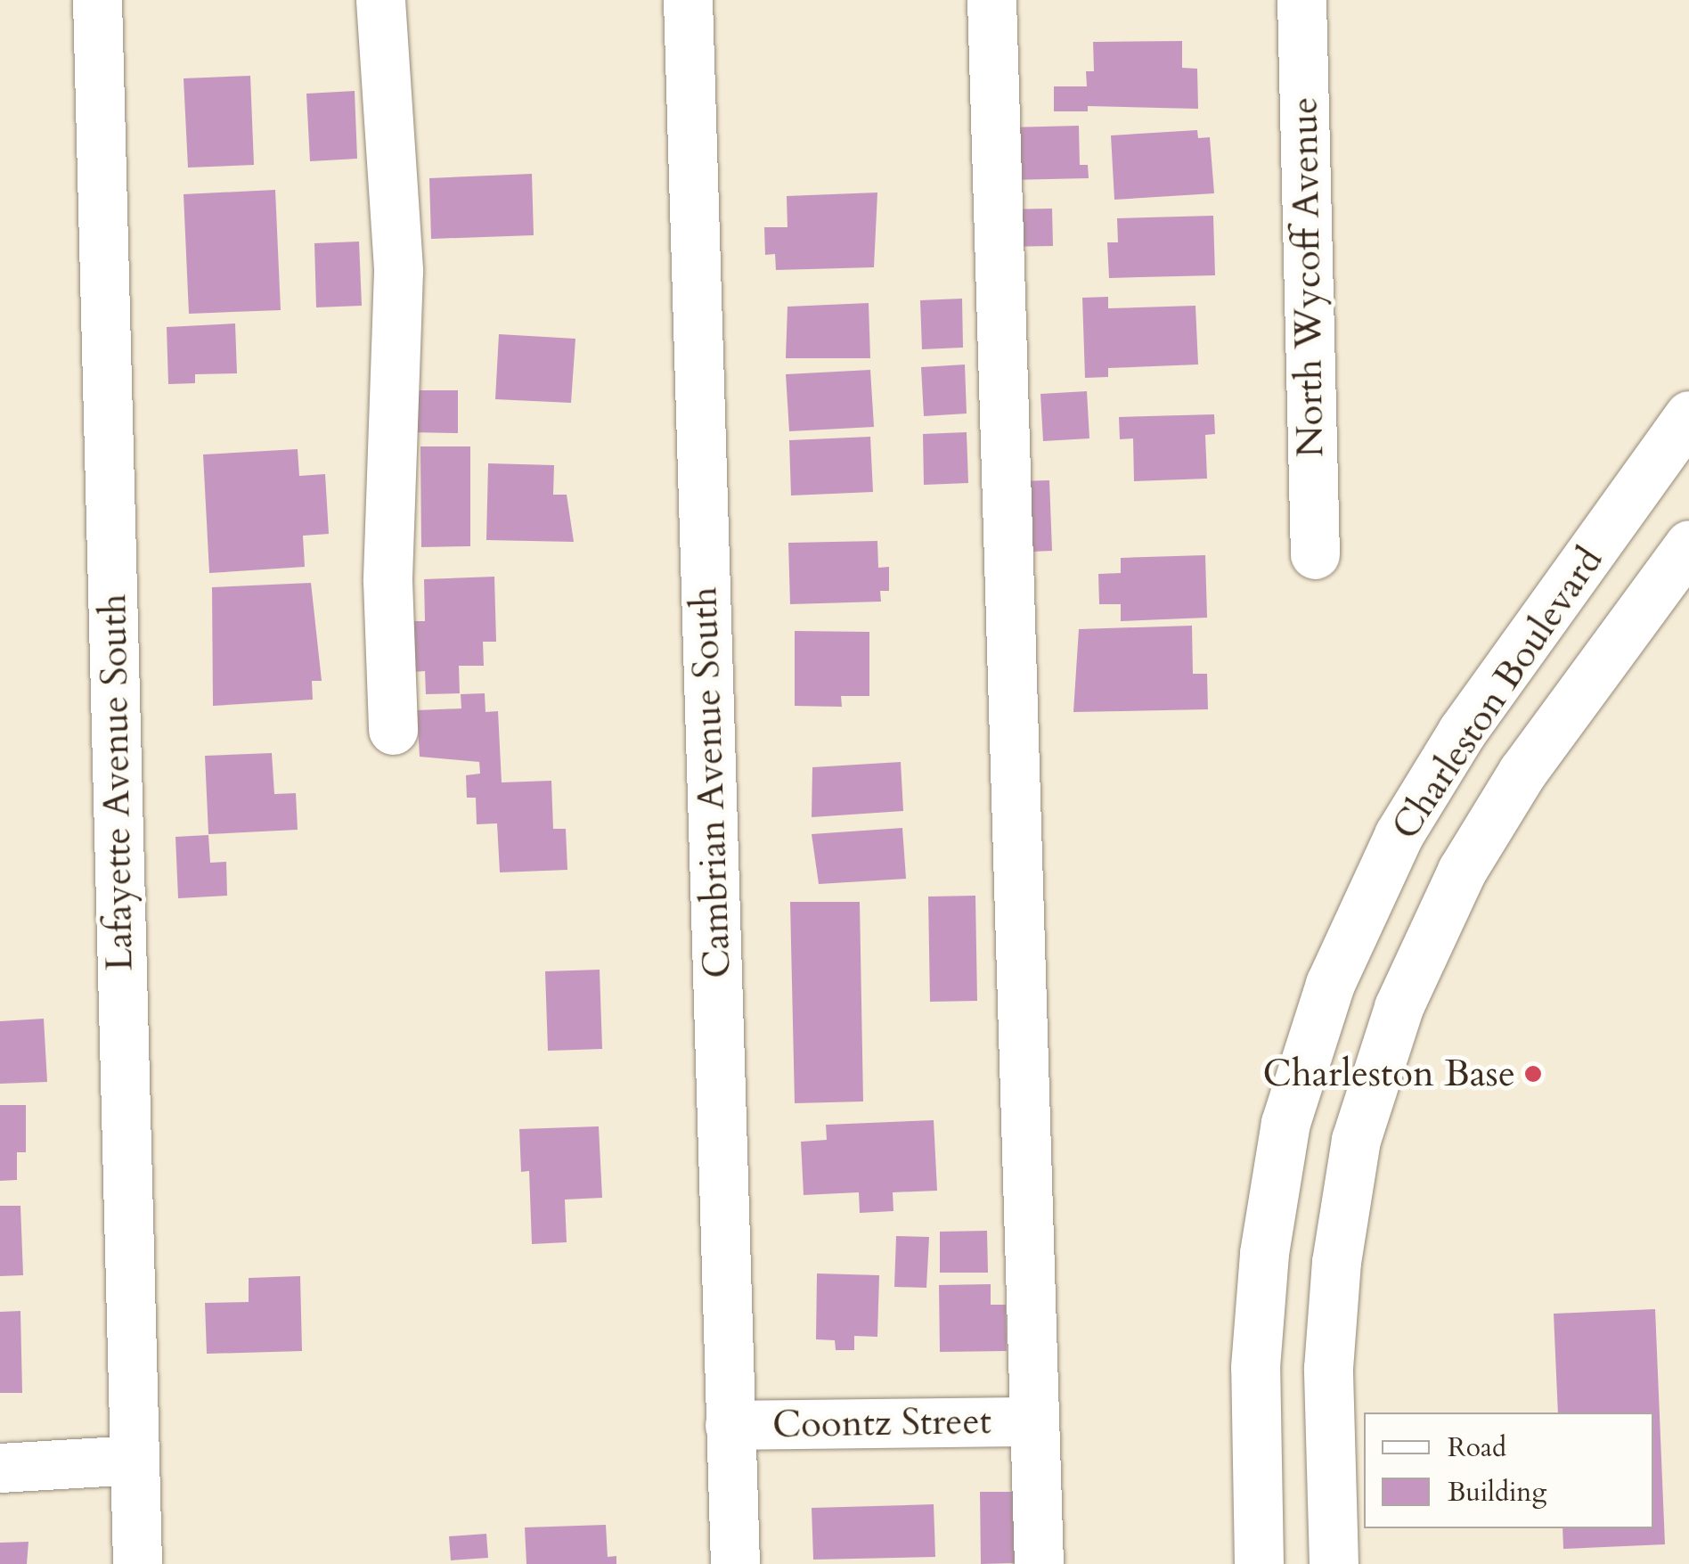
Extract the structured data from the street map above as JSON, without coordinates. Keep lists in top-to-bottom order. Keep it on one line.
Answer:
{"streets":{"main road":["North Wycoff Avenue","Charleston Boulevard","Lafayette Avenue South","Cambrian Avenue South","Coontz Street"]},"crossings":[["Cambrian Avenue South","Coontz Street"]],"places":["Charleston Base"],"legend":["Road","Building"]}
